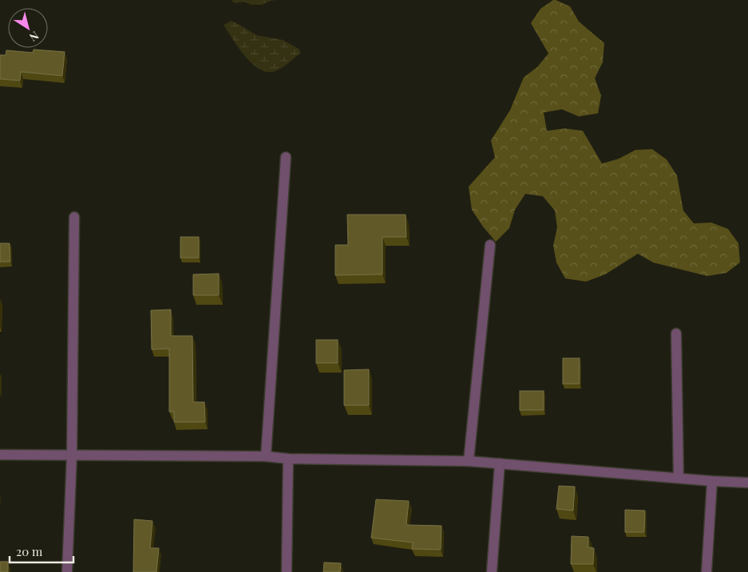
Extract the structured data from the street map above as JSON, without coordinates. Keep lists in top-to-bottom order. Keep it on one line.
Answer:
{"scale_bar":"20 m","north":"bottom right"}
